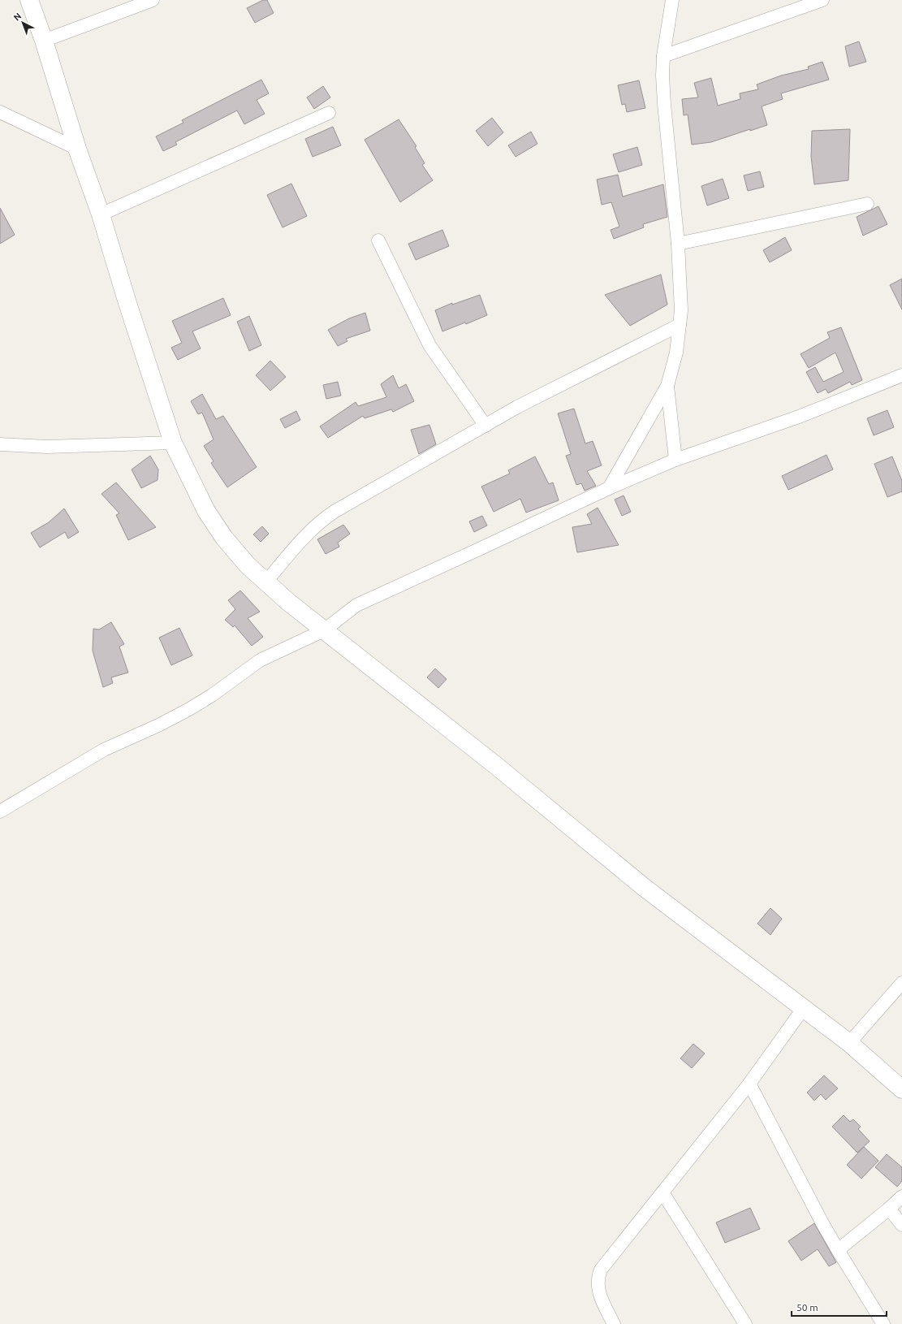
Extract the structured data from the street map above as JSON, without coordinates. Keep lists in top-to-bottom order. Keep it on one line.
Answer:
{"scale_bar":"50 m","north":"top left"}
